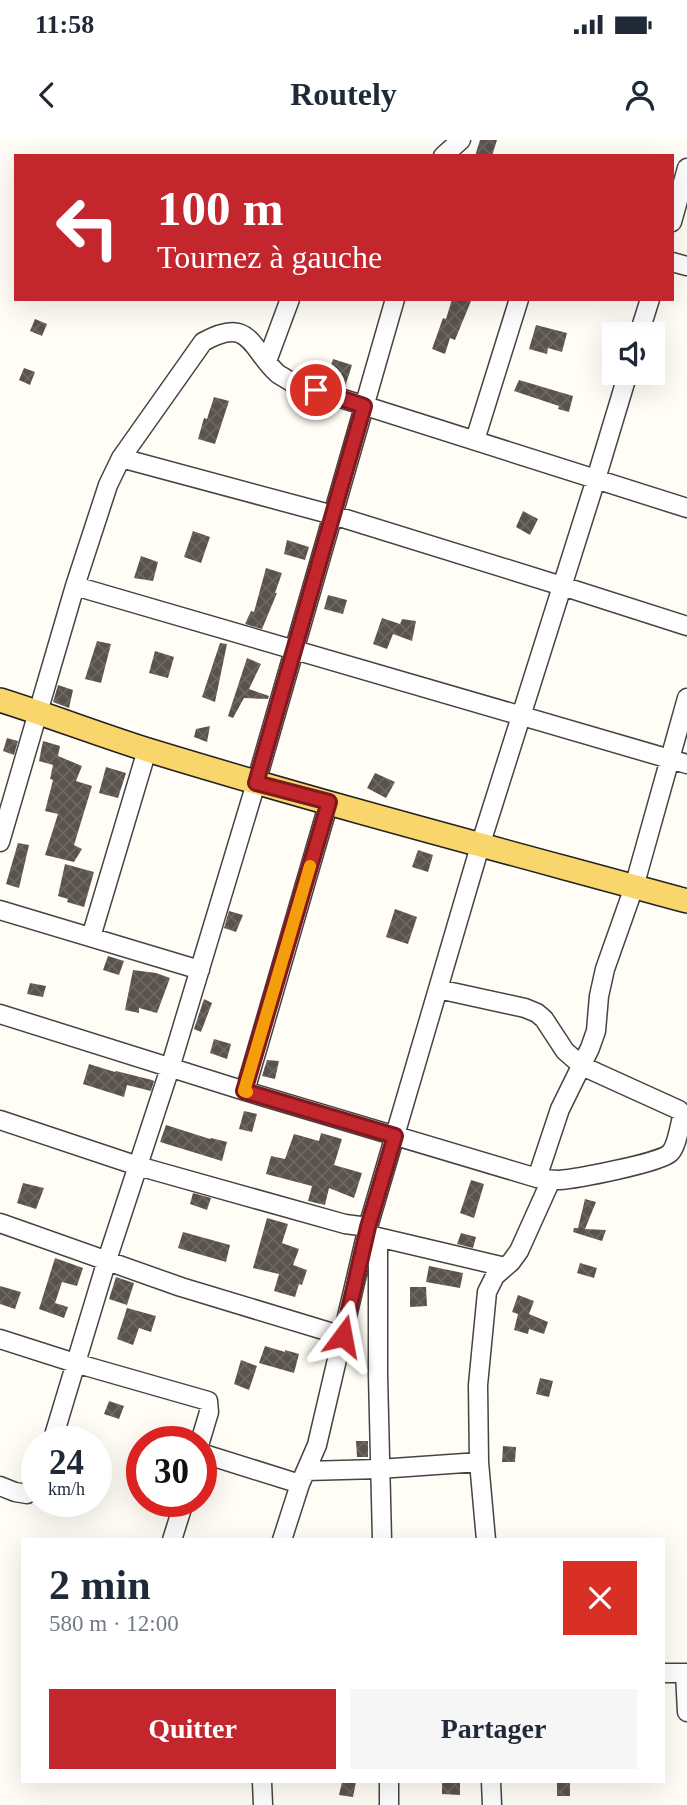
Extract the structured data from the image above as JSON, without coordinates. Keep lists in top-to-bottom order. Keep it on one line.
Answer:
{"page":{"status":"11:58","header":"Routely","turn":["100 m","Tournez à gauche"],"speed":"24 km/h","limit":"30","heading":["2 min","580 m · 12:00"],"buttons":["Quitter","Partager"]}}
